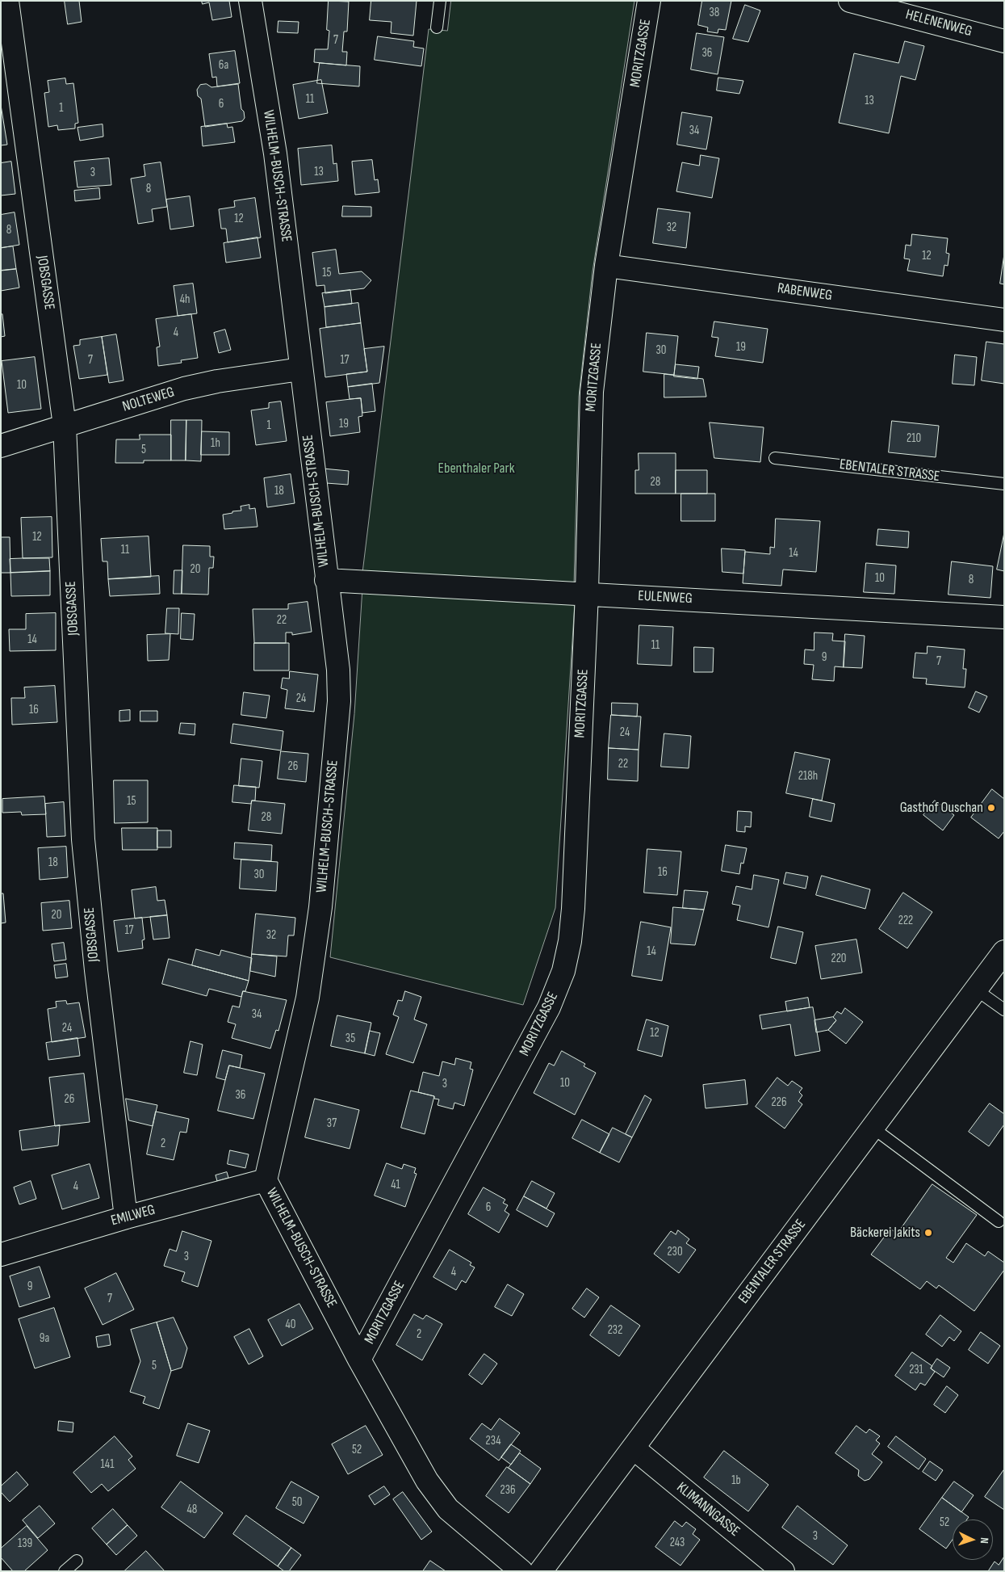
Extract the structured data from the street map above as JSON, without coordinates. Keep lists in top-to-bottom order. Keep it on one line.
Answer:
{"streets":{"street":["HELENENWEG","MORITZGASSE","WILHELM-BUSCH-STRASSE","JOBSGASSE","RABENWEG","NOLTEWEG","EBENTALER STRASSE","EULENWEG","EMILWEG","KLIMANNGASSE"]},"crossings":[["MORITZGASSE","WILHELM-BUSCH-STRASSE"],["MORITZGASSE","RABENWEG"],["MORITZGASSE","EULENWEG"],["WILHELM-BUSCH-STRASSE","NOLTEWEG"],["WILHELM-BUSCH-STRASSE","EULENWEG"],["WILHELM-BUSCH-STRASSE","EMILWEG"],["JOBSGASSE","NOLTEWEG"],["JOBSGASSE","EMILWEG"],["EBENTALER STRASSE","KLIMANNGASSE"]],"parks":["Ebenthaler Park"],"places":["Gasthof Ouschan","Bäckerei Jakits"],"house_numbers":["38","7","36","6a","11","13","6","1","34","13","3","8","12","32","8","12","15","4h","4","19","30","7","17","10","19","1","210","1h","5","28","18","12","11","14","20","10","8","22","14","11","9","7","24","16","24","22","26","218h","15","28","18","16","30","20","222","17","32","14","220","34","24","12","35","10","3","36","26","226","37","2","41","4","6","230","3","4","9","7","40","232","2","9a","5","231","234","52","141","1b","236","50","48","52","3","243","139"],"north":"right"}
